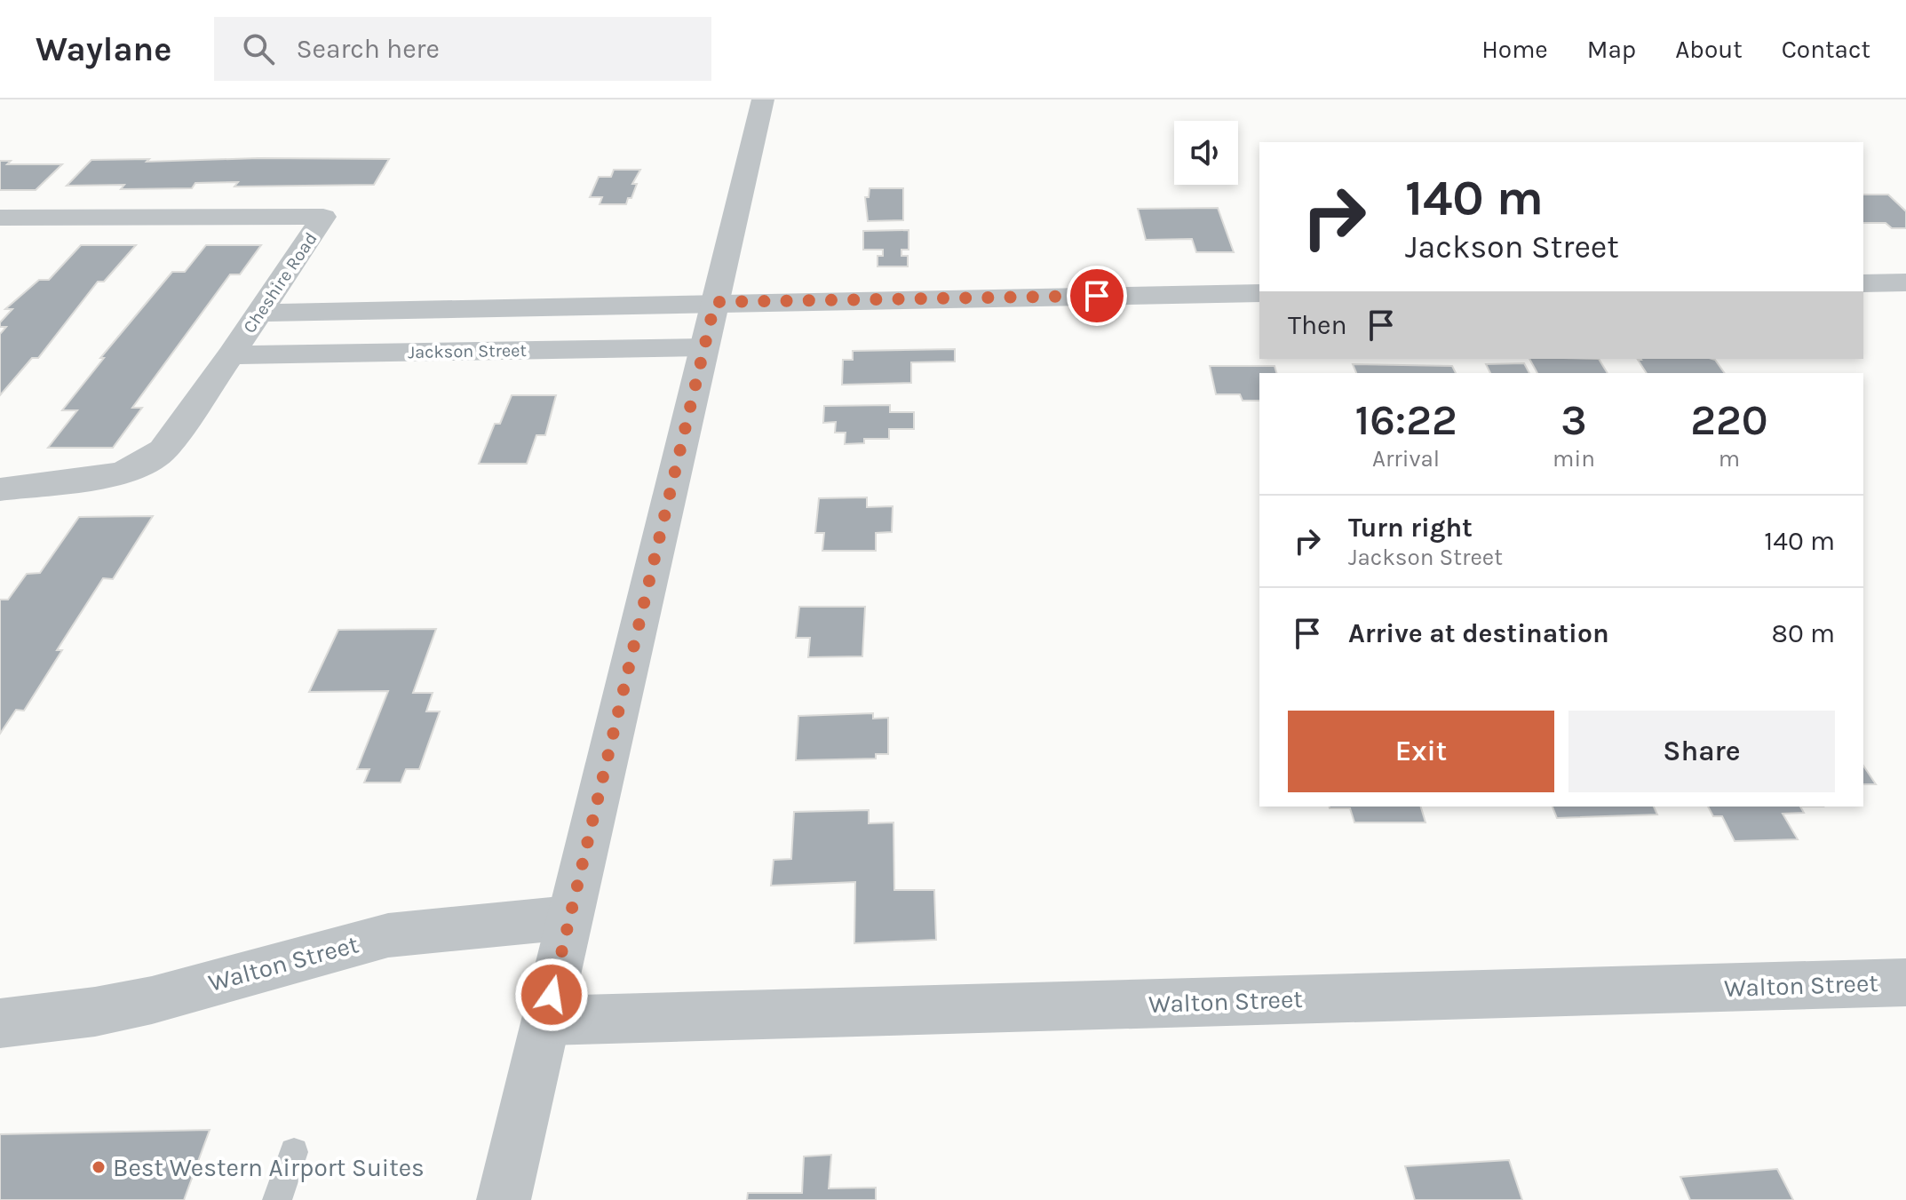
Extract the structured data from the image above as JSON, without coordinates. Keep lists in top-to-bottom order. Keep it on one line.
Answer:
{"streets":{"street":["Cheshire Road","Jackson Street","Walton Street"]},"crossings":[["Cheshire Road","Jackson Street"]],"places":["Best Western Airport Suites"],"page":{"header":"Waylane","search":"Search here","nav":["Home","Map","About","Contact"],"turn":["140 m","Jackson Street"],"then":"Then","eta":["16:22","Arrival","3","min","220","m"],"list":[{"name":"Turn right","note":"Jackson Street","value":"140 m"},{"name":"Arrive at destination","value":"80 m"}],"buttons":["Exit","Share"]}}
